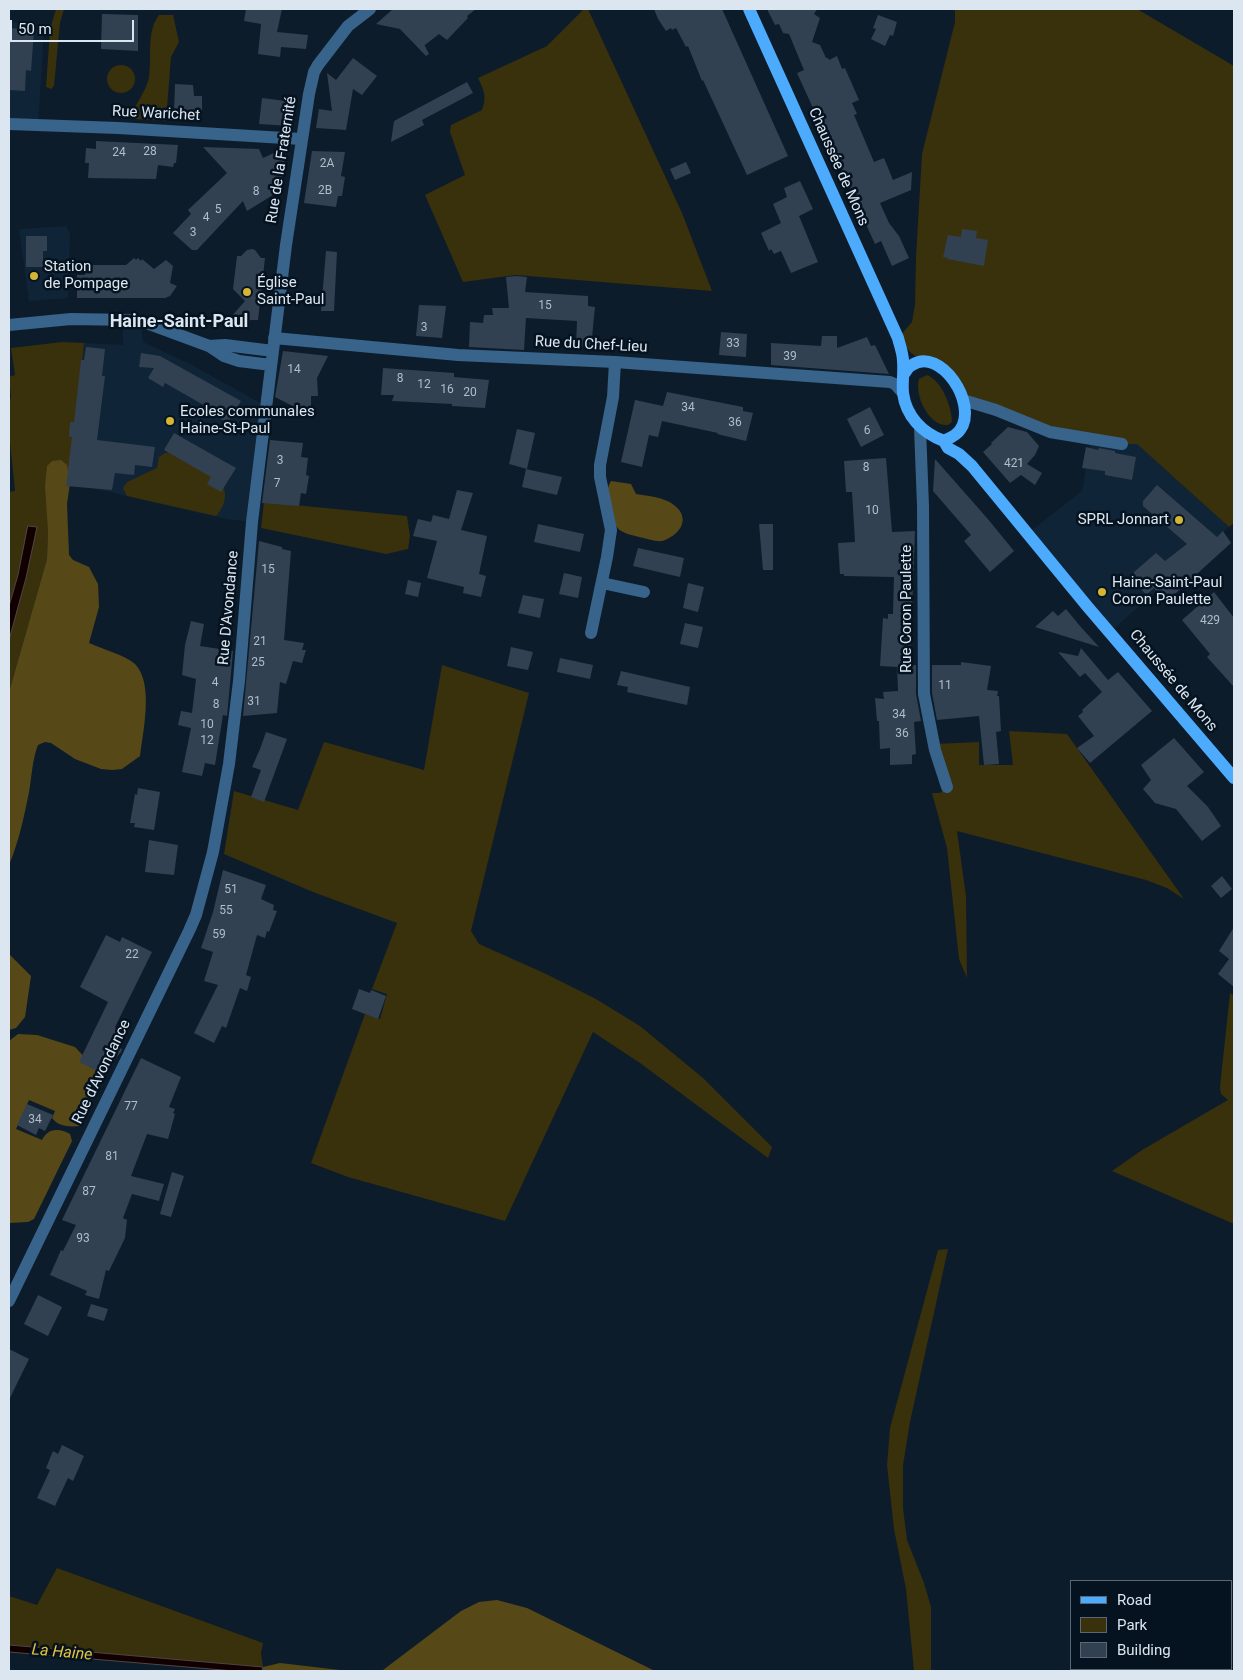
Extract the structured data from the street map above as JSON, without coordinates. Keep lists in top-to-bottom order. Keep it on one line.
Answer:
{"streets":{"main road":["Chaussée de Mons"],"street":["Rue Warichet","Rue de la Fraternité","Rue du Chef-Lieu","Rue D'Avondance","Rue Coron Paulette","Rue d'Avondance"]},"crossings":[["Rue Warichet","Rue de la Fraternité"],["Rue de la Fraternité","Rue du Chef-Lieu"],["Rue de la Fraternité","Rue D'Avondance"],["Rue du Chef-Lieu","Rue Coron Paulette"],["Rue D'Avondance","Rue d'Avondance"]],"districts":["Haine-Saint-Paul"],"water":["La Haine"],"places":["Station de Pompage","Église Saint-Paul","Ecoles communales Haine-St-Paul","SPRL Jonnart","Haine-Saint-Paul Coron Paulette"],"house_numbers":["28","24","2A","2B","8","5","4","3","15","3","33","39","14","8","12","16","20","34","36","6","3","421","8","7","10","15","429","21","25","4","11","31","8","34","10","36","12","51","55","59","22","77","34","81","87","93"],"legend":["Road","Park","Building"],"scale_bar":"50 m"}
